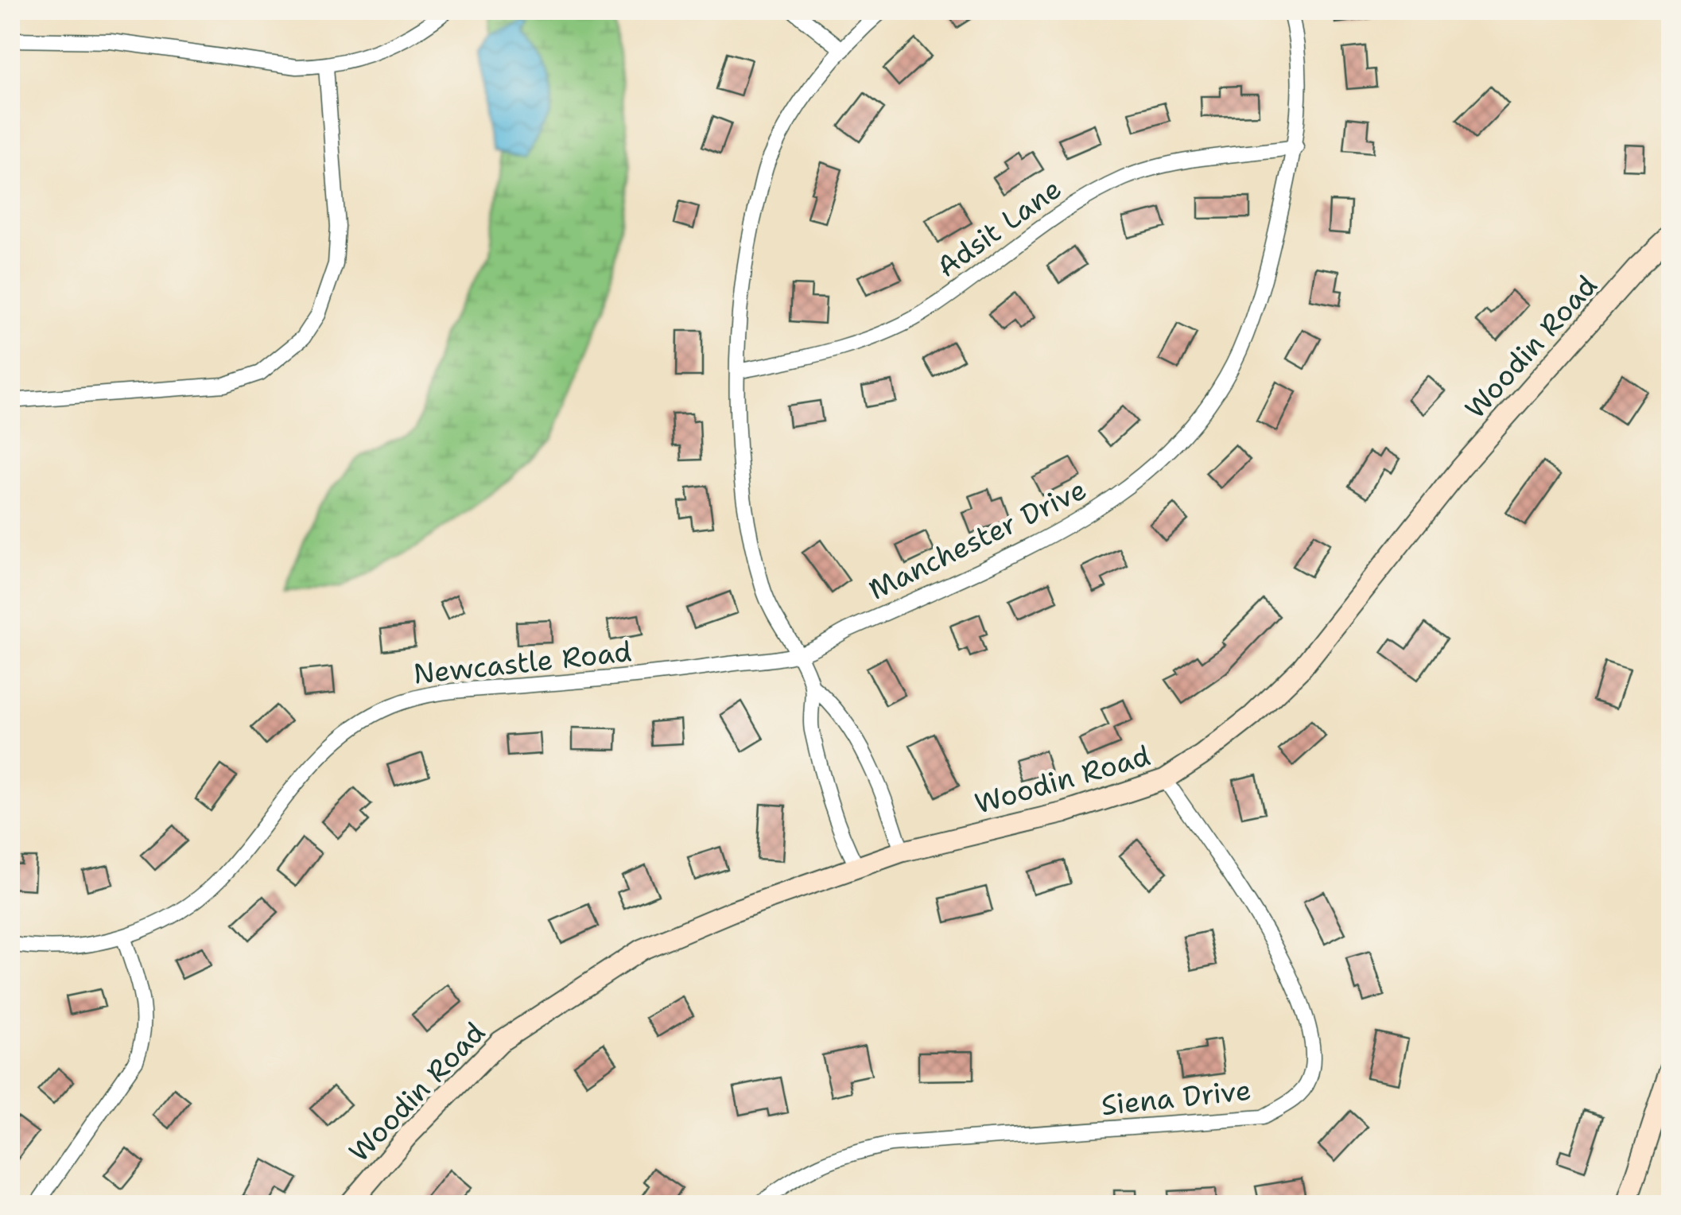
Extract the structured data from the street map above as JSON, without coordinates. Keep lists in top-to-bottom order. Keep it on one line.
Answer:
{"streets":{"street":["Adsit Lane","Woodin Road","Manchester Drive","Newcastle Road","Siena Drive"]},"crossings":[["Adsit Lane","Manchester Drive"],["Woodin Road","Siena Drive"],["Manchester Drive","Newcastle Road"]]}
